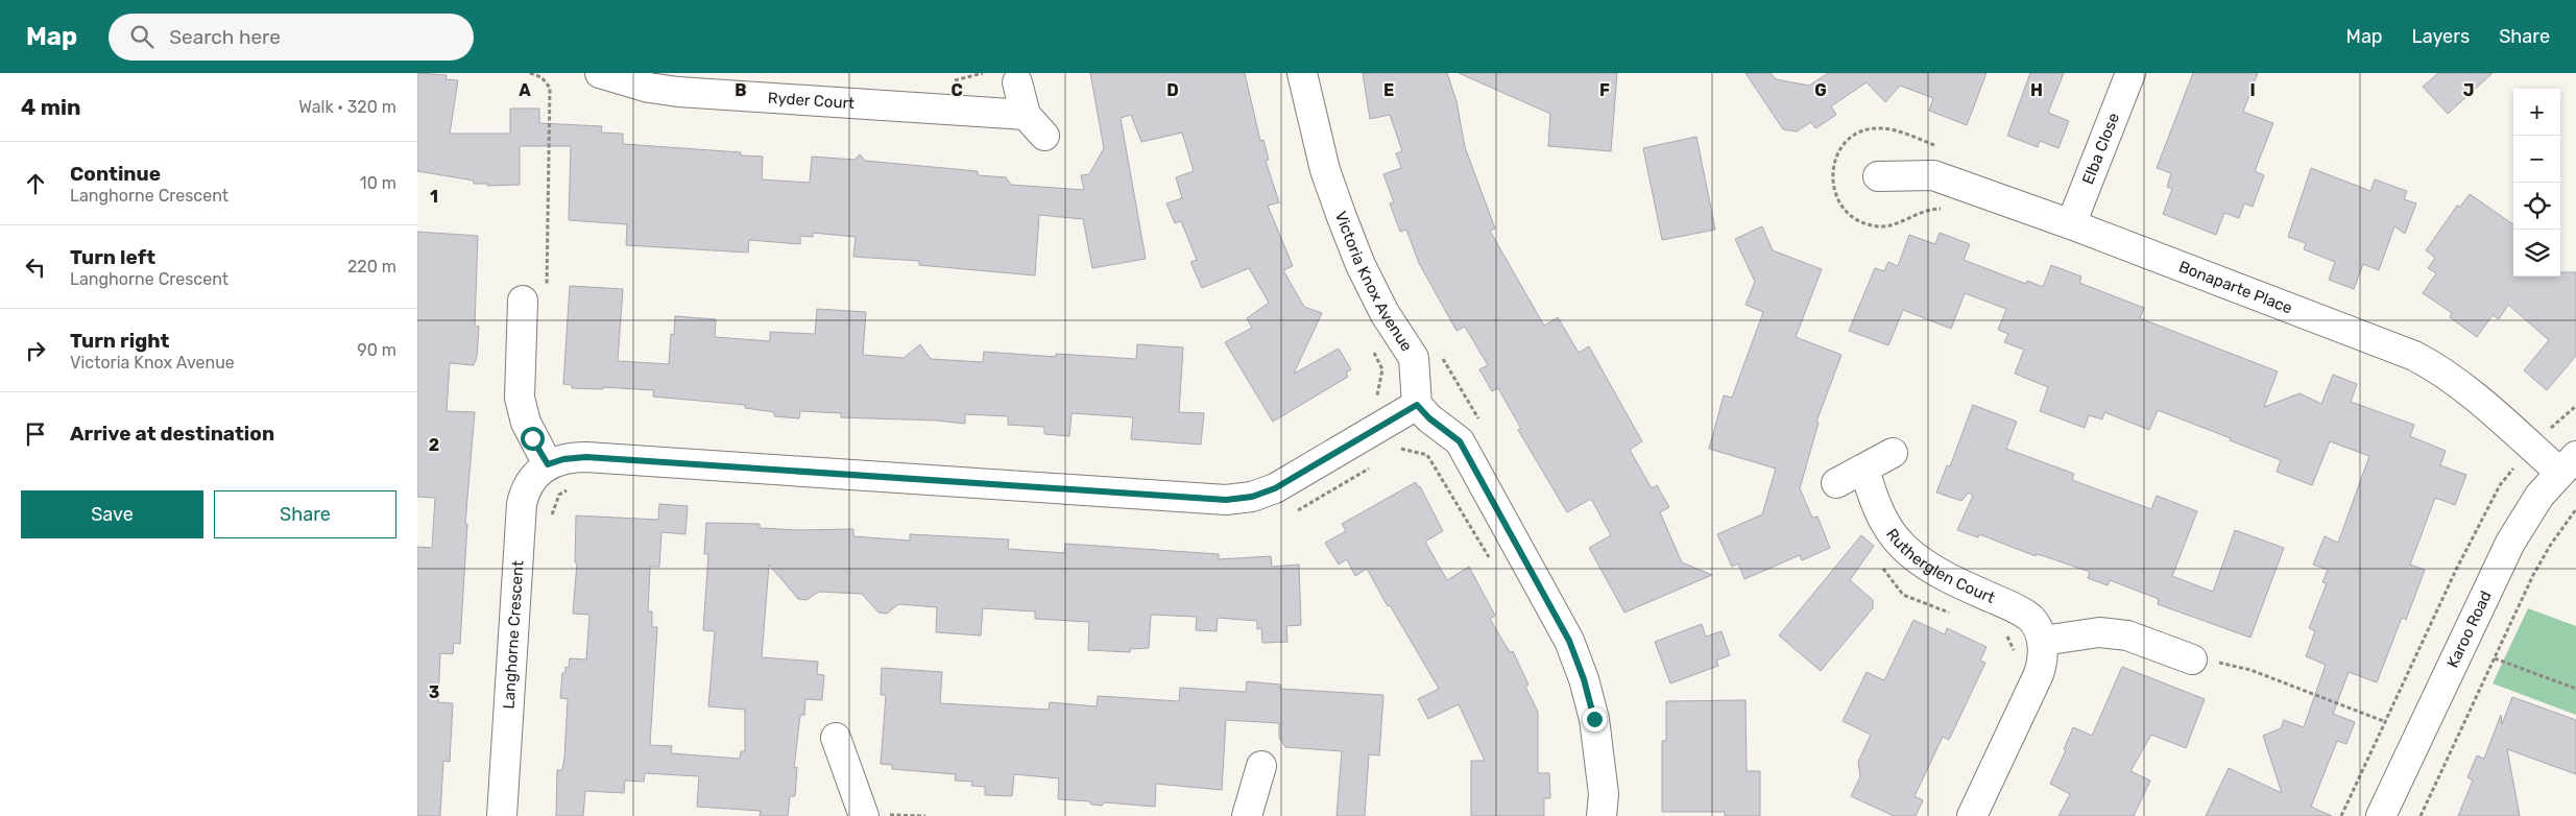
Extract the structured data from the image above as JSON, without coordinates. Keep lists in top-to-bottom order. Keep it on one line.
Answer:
{"streets":{"street":["Ryder Court","Elba Close","Victoria Knox Avenue","Bonaparte Place","Rutherglen Court","Karoo Road","Langhorne Crescent"]},"crossings":[["Elba Close","Bonaparte Place"],["Bonaparte Place","Karoo Road"]],"page":{"header":"Map","search":"Search here","nav":["Map","Layers","Share"],"heading":["4 min","Walk · 320 m"],"map_buttons":["+","−"],"list":[["Continue","Langhorne Crescent","10 m"],["Turn left","Langhorne Crescent","220 m"],["Turn right","Victoria Knox Avenue","90 m"],"Arrive at destination"],"buttons":["Save","Share"]},"grid":{"columns":["A","B","C","D","E","F","G","H","I","J"],"rows":["1","2","3"]}}
